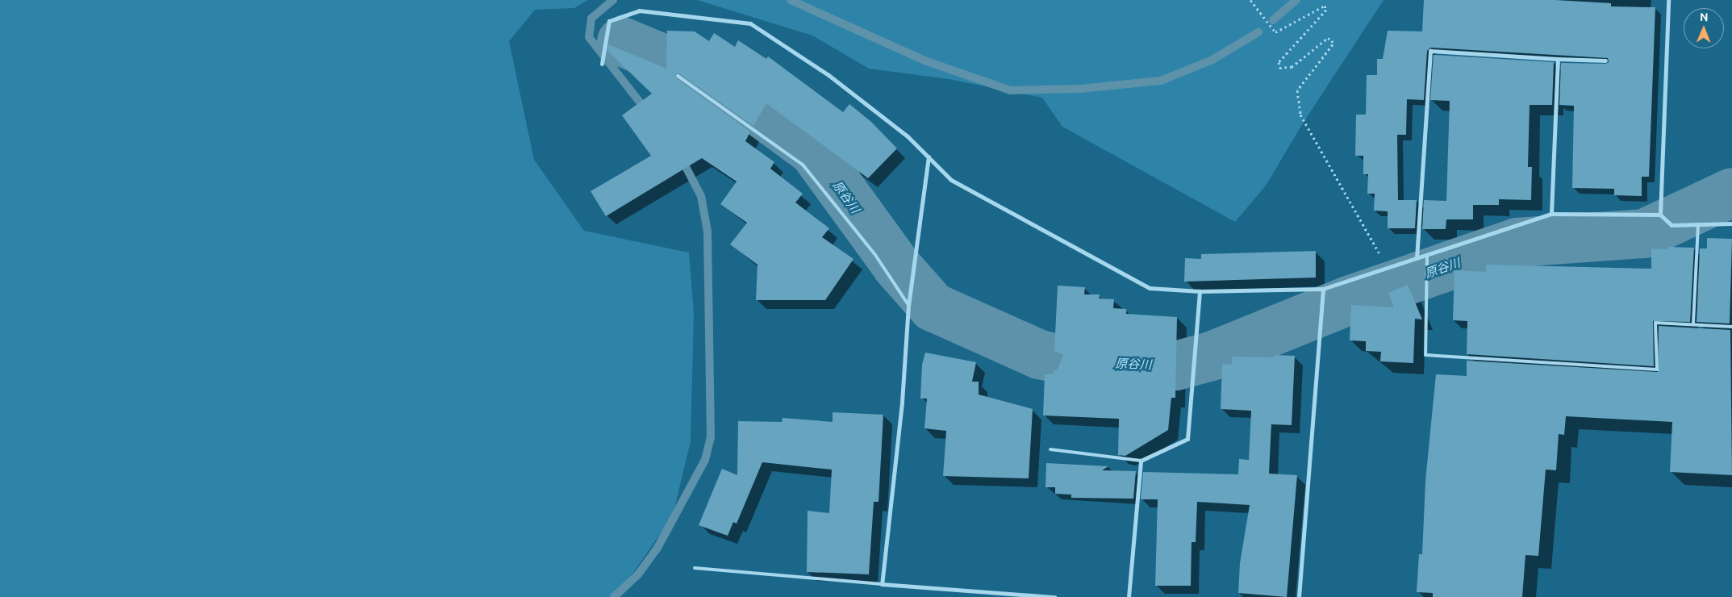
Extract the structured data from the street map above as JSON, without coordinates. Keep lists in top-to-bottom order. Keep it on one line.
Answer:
{"water":["原谷川"],"north":"top"}
